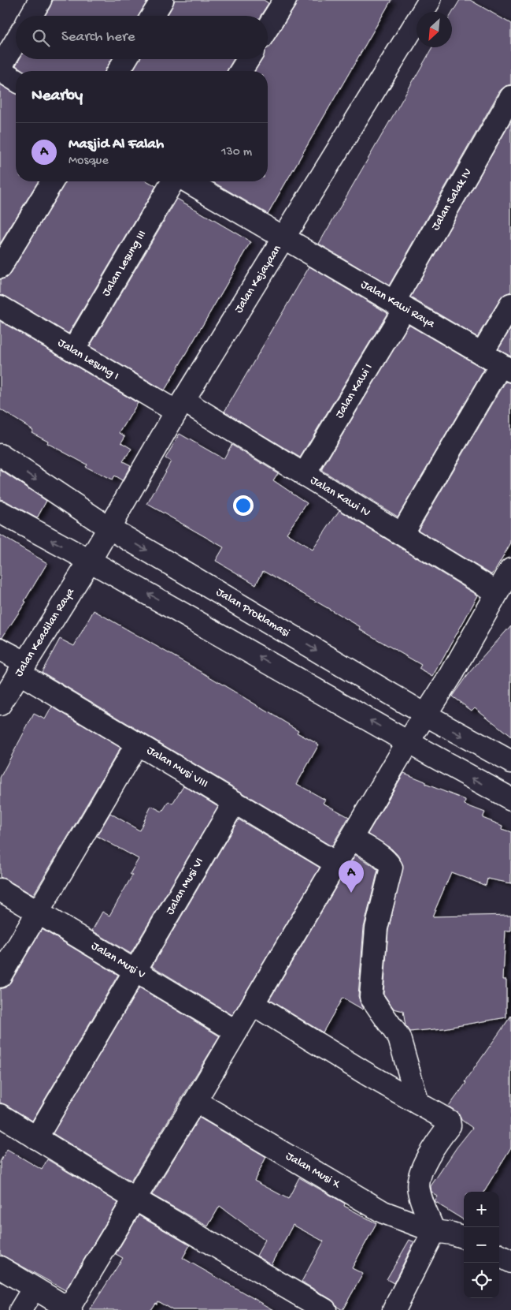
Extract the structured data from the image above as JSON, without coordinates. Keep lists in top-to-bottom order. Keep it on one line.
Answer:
{"streets":{"street":["Jalan Salak IV","Jalan Lesung III","Jalan Kejayaan","Jalan Kawi Raya","Jalan Lesung I","Jalan Kawi I","Jalan Kawi IV","Jalan Proklamasi","Jalan Keadilan Raya","Jalan Musi VIII","Jalan Musi VI","Jalan Musi V","Jalan Musi X"]},"crossings":[["Jalan Salak IV","Jalan Kawi Raya"],["Jalan Salak IV","Jalan Kawi I"],["Jalan Lesung III","Jalan Lesung I"],["Jalan Kejayaan","Jalan Kawi Raya"],["Jalan Kejayaan","Jalan Lesung I"],["Jalan Kejayaan","Jalan Kawi IV"],["Jalan Kejayaan","Jalan Proklamasi"],["Jalan Kejayaan","Jalan Keadilan Raya"],["Jalan Kawi Raya","Jalan Kawi I"],["Jalan Lesung I","Jalan Kawi IV"],["Jalan Kawi I","Jalan Kawi IV"],["Jalan Keadilan Raya","Jalan Musi VIII"],["Jalan Musi VIII","Jalan Musi VI"],["Jalan Musi VI","Jalan Musi V"]],"north":"bottom left","page":{"search":"Search here","heading":"Nearby","list":[{"mark":"A","name":"Masjid Al Falah","note":"Mosque","value":"130 m"}],"pins":"A","map_buttons":["+","−"]}}
